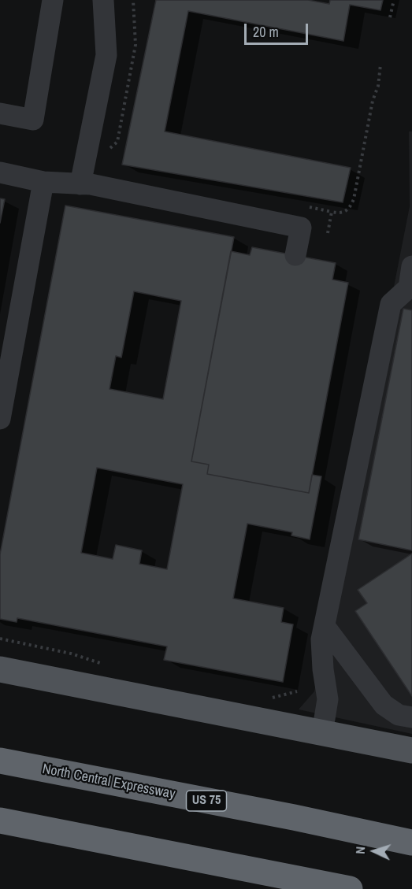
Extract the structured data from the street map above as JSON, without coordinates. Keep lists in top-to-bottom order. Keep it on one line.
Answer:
{"streets":{"highway":["North Central Expressway","US 75"]},"scale_bar":"20 m","north":"left"}
